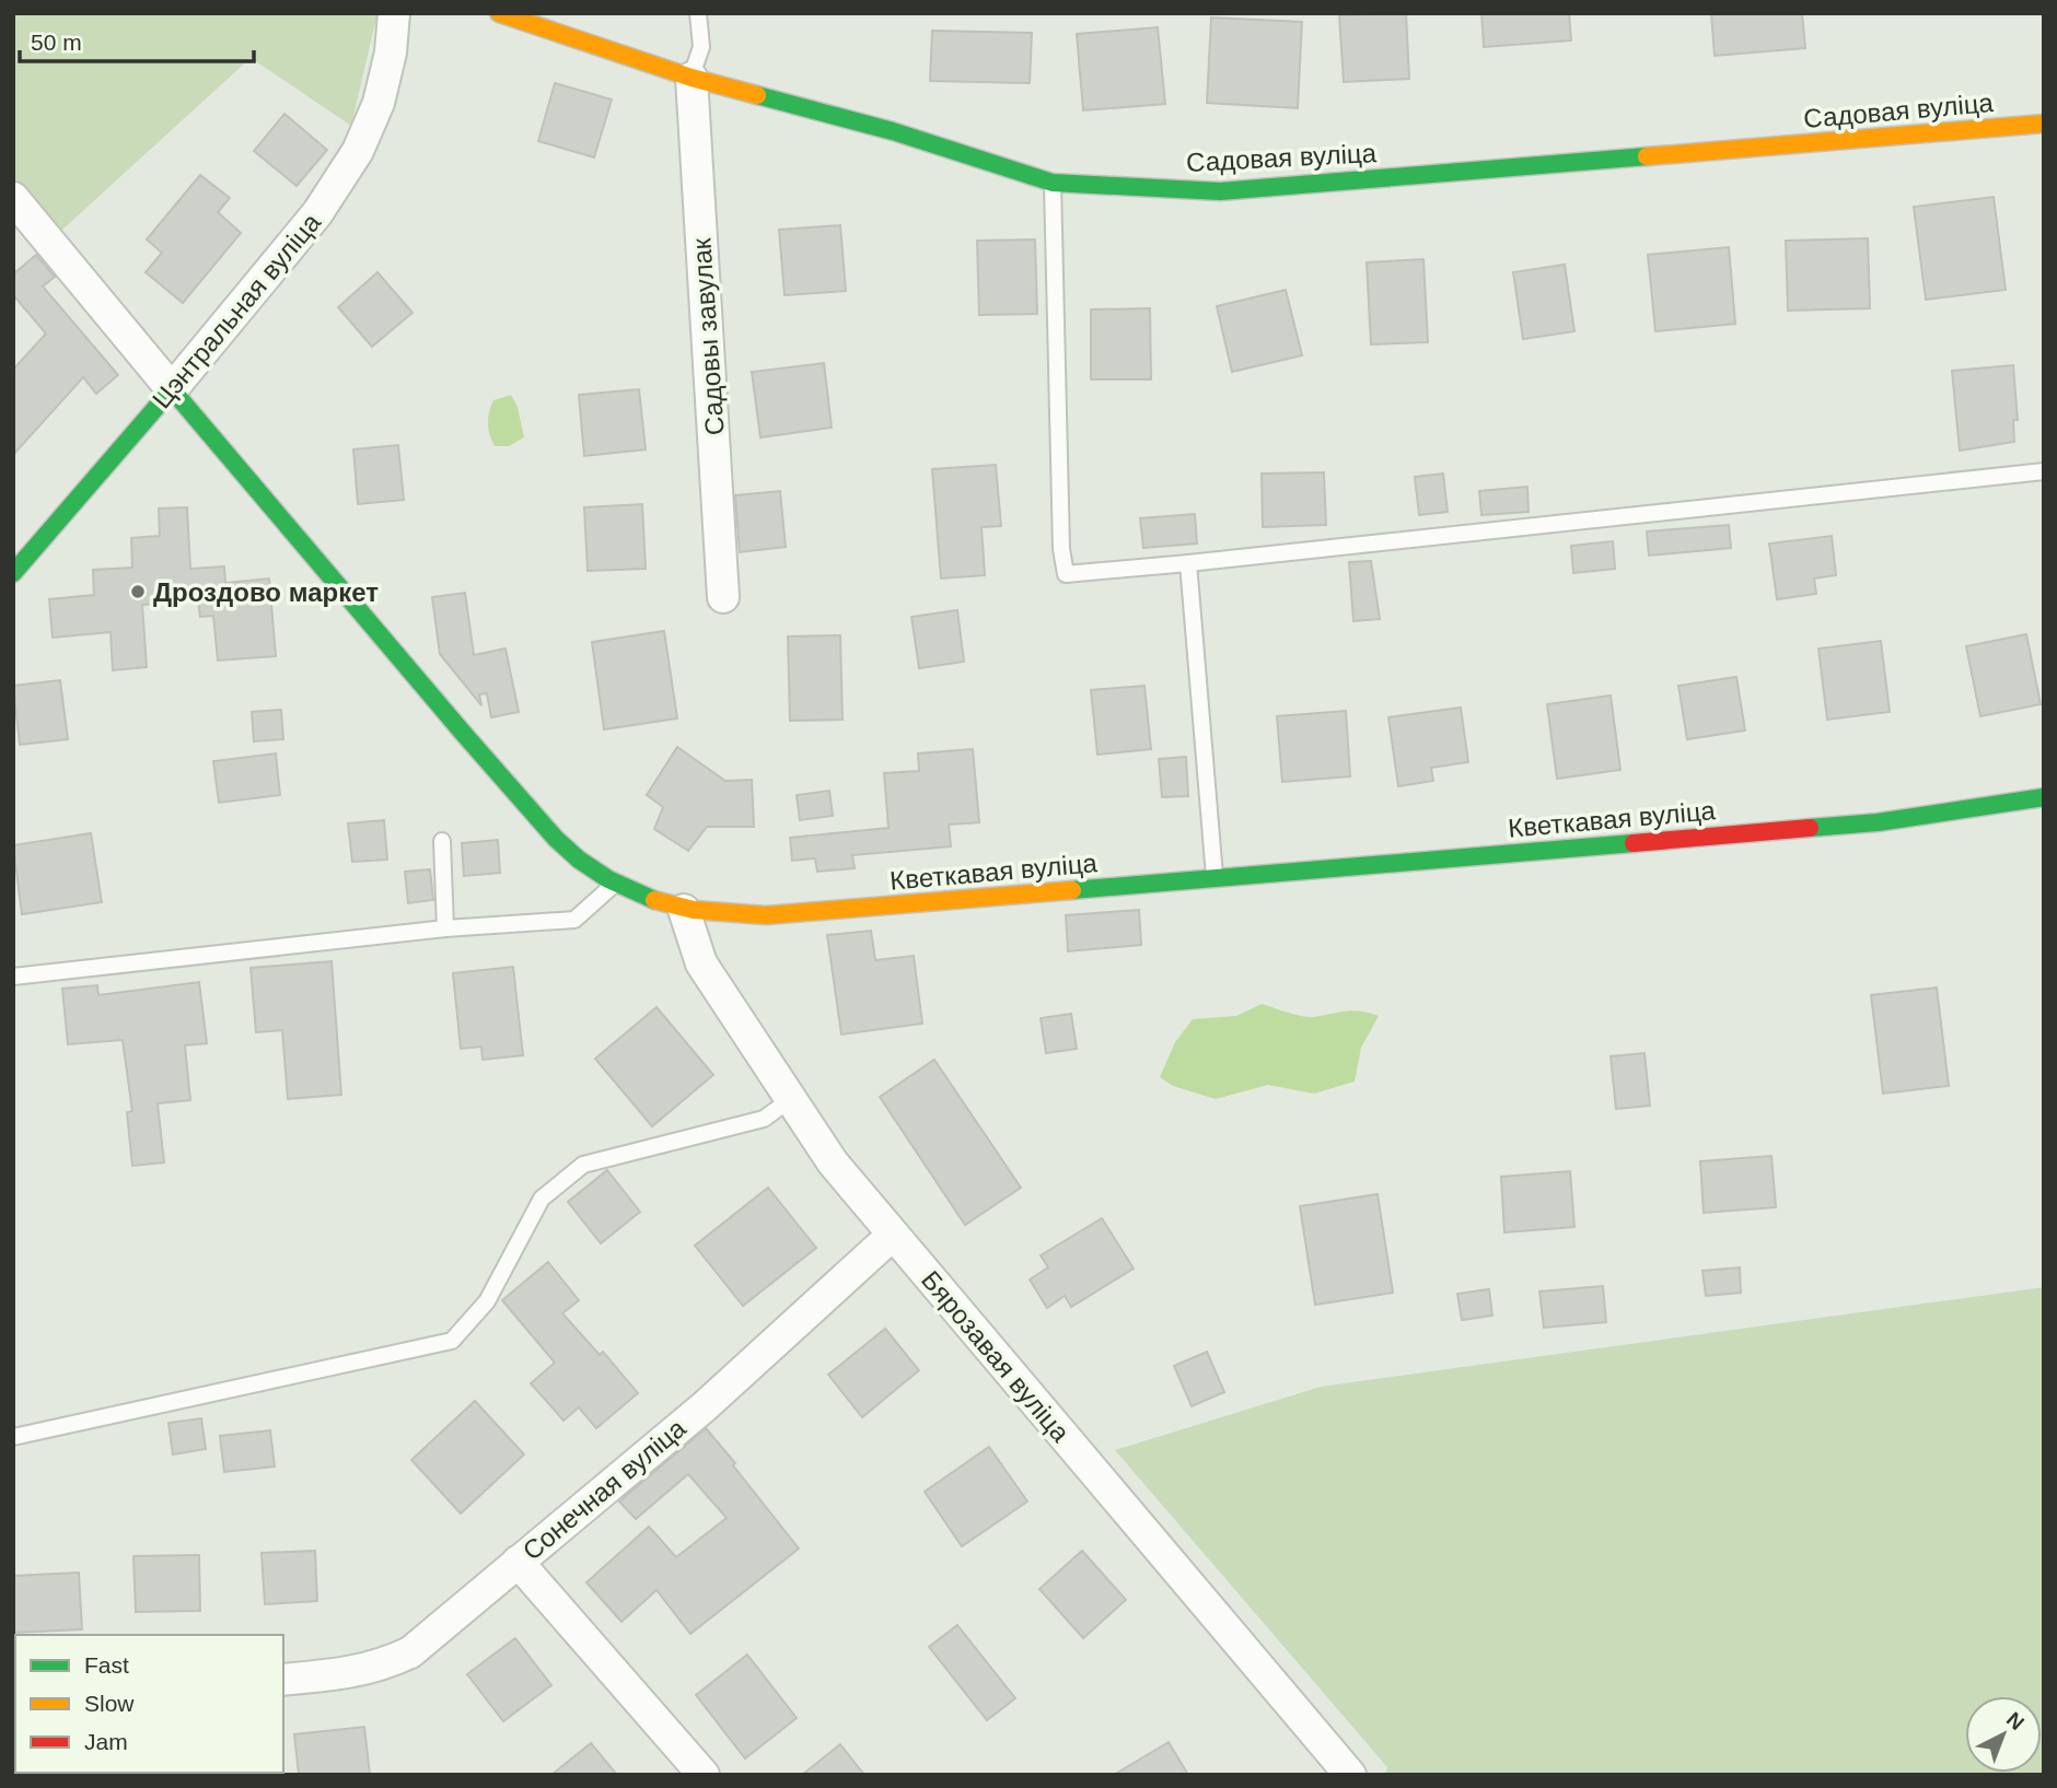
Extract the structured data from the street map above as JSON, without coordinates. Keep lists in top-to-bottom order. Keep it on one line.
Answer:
{"streets":{"street":["Садовая вуліца","Цэнтральная вуліца","Садовы завулак","Кветкавая вуліца","Бярозавая вуліца","Сонечная вуліца"]},"crossings":[["Садовая вуліца","Садовы завулак"],["Цэнтральная вуліца","Кветкавая вуліца"],["Кветкавая вуліца","Бярозавая вуліца"],["Бярозавая вуліца","Сонечная вуліца"]],"places":["Дроздово маркет"],"legend":["Fast","Slow","Jam"],"scale_bar":"50 m","north":"top right"}
